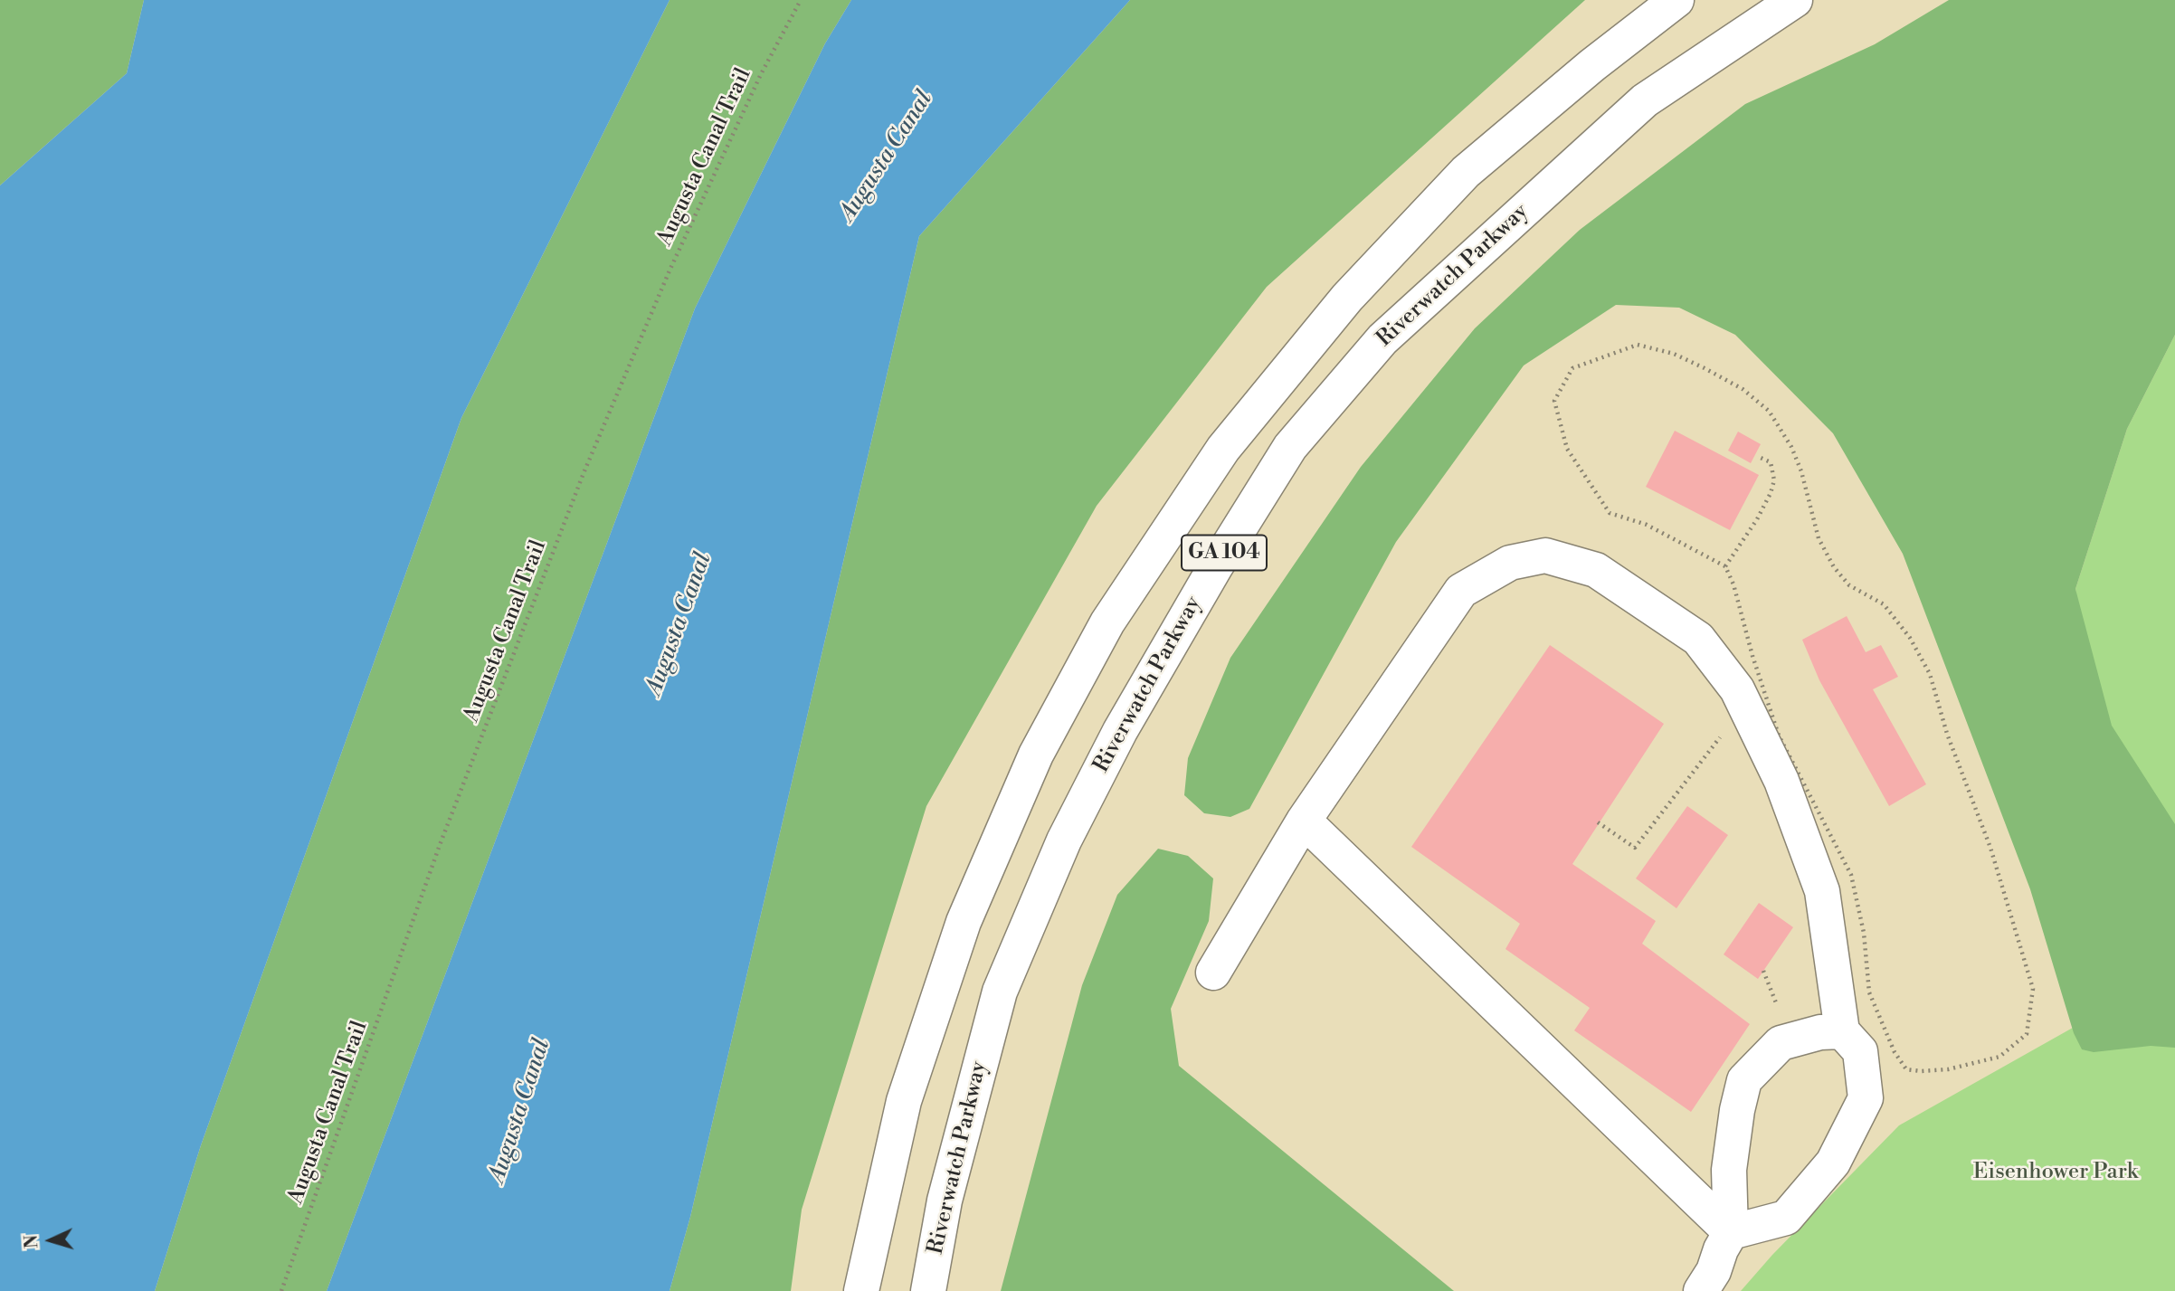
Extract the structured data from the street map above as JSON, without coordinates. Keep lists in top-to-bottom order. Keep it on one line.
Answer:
{"streets":{"main road":["Riverwatch Parkway","GA 104"],"path":["Augusta Canal Trail"]},"water":["Augusta Canal"],"parks":["Eisenhower Park"],"north":"left"}
